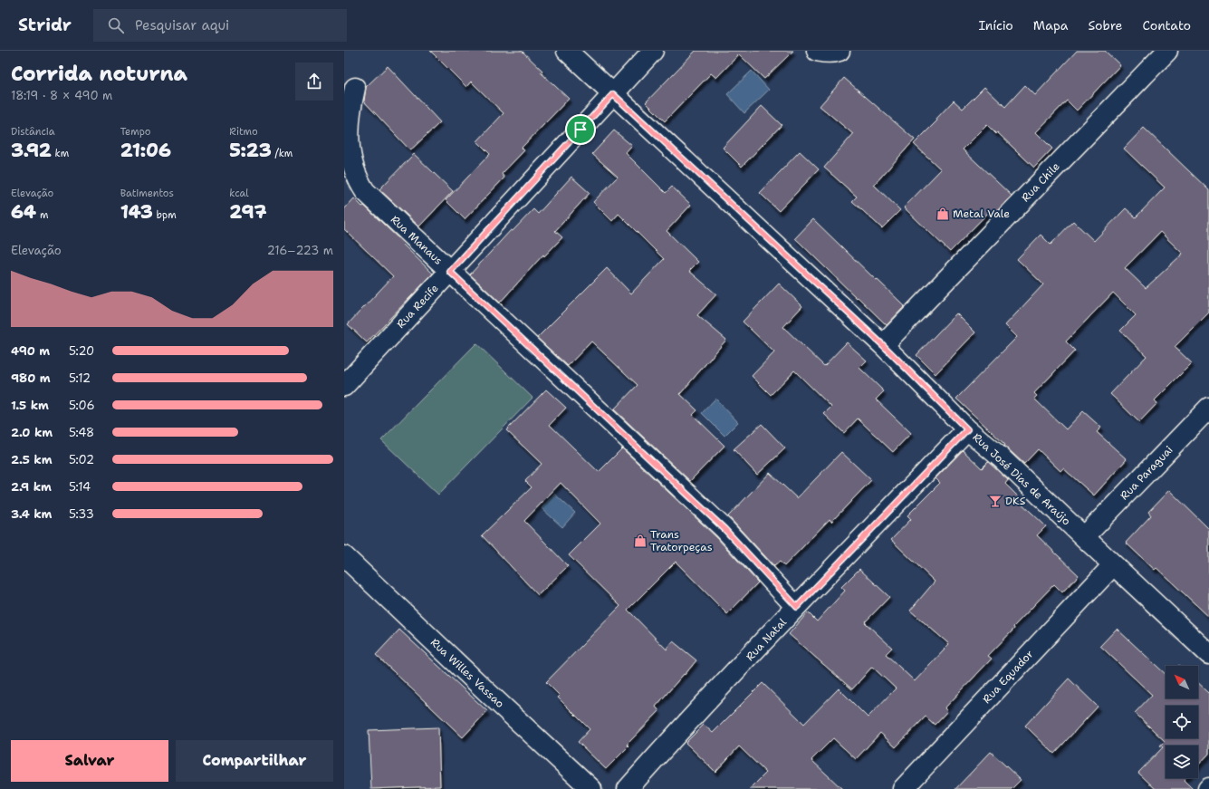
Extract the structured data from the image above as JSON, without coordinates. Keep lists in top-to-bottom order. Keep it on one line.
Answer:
{"streets":{"street":["Rua Chile","Rua Manaus","Rua Recife","Rua Paraguai","Rua José Dias de Araújo","Rua Natal","Rua Willes Vassao","Rua Equador"]},"crossings":[["Rua Chile","Rua José Dias de Araújo"],["Rua Manaus","Rua Recife"],["Rua Manaus","Rua Natal"],["Rua Recife","Rua José Dias de Araújo"],["Rua Paraguai","Rua José Dias de Araújo"],["Rua José Dias de Araújo","Rua Natal"],["Rua José Dias de Araújo","Rua Equador"]],"places":{"shop":["Metal Vale","Trans Tratorpeças"],"bar":["DKS"]},"north":"top left","page":{"header":"Stridr","search":"Pesquisar aqui","nav":["Início","Mapa","Sobre","Contato"],"heading":["Corrida noturna","18:19 · 8 × 490 m"],"stats":[["Distância","3.92 km"],["Tempo","21:06"],["Ritmo","5:23 /km"],["Elevação","64 m"],["Batimentos","143 bpm"],["kcal","297"]],"chart":["Elevação","216–223 m"],"list":[{"name":"490 m","note":"5:20"},{"name":"980 m","note":"5:12"},{"name":"1.5 km","note":"5:06"},{"name":"2.0 km","note":"5:48"},{"name":"2.5 km","note":"5:02"},{"name":"2.9 km","note":"5:14"},{"name":"3.4 km","note":"5:33"}],"buttons":["Salvar","Compartilhar"]}}
